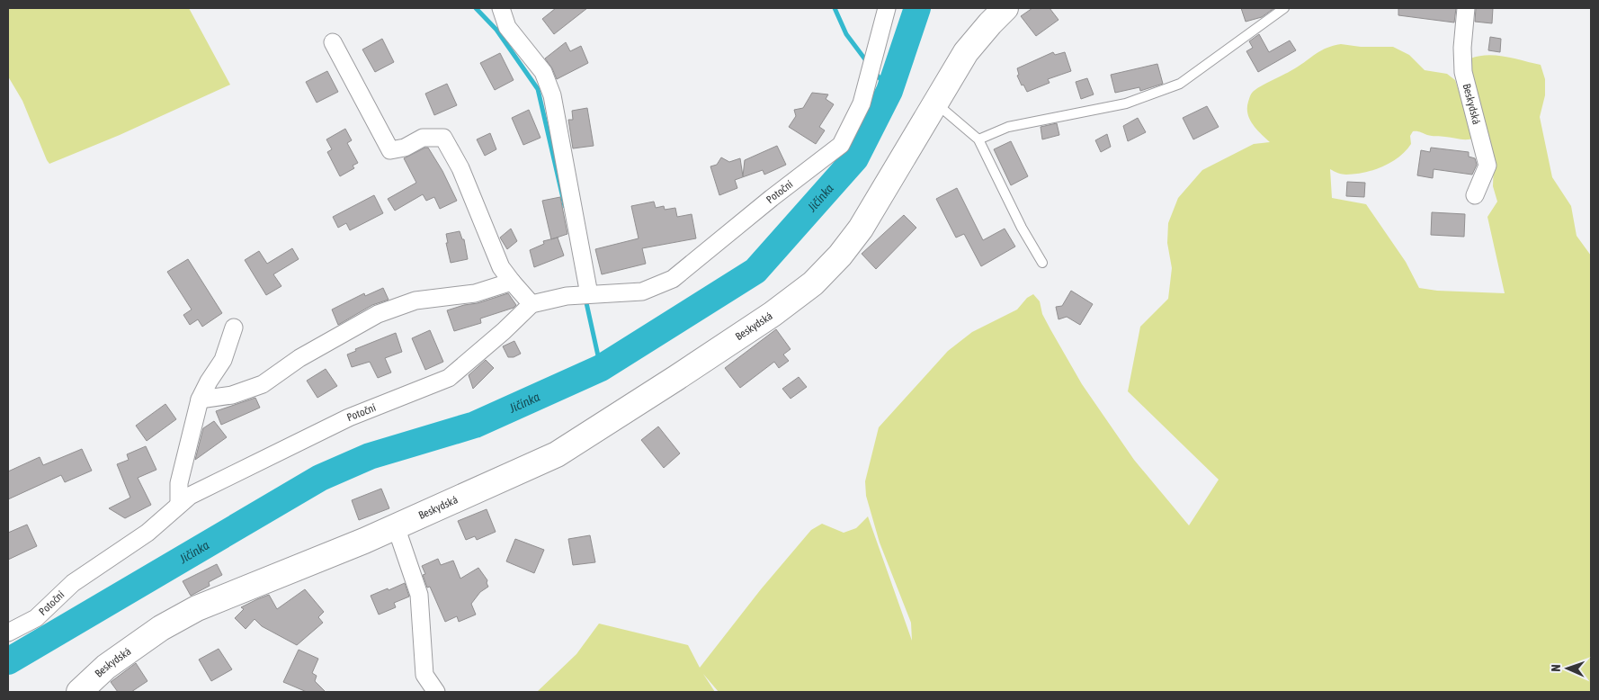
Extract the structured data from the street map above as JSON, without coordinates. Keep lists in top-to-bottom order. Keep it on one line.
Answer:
{"streets":{"street":["Beskydská","Potoční"]},"water":["Jičínka"],"north":"left"}
